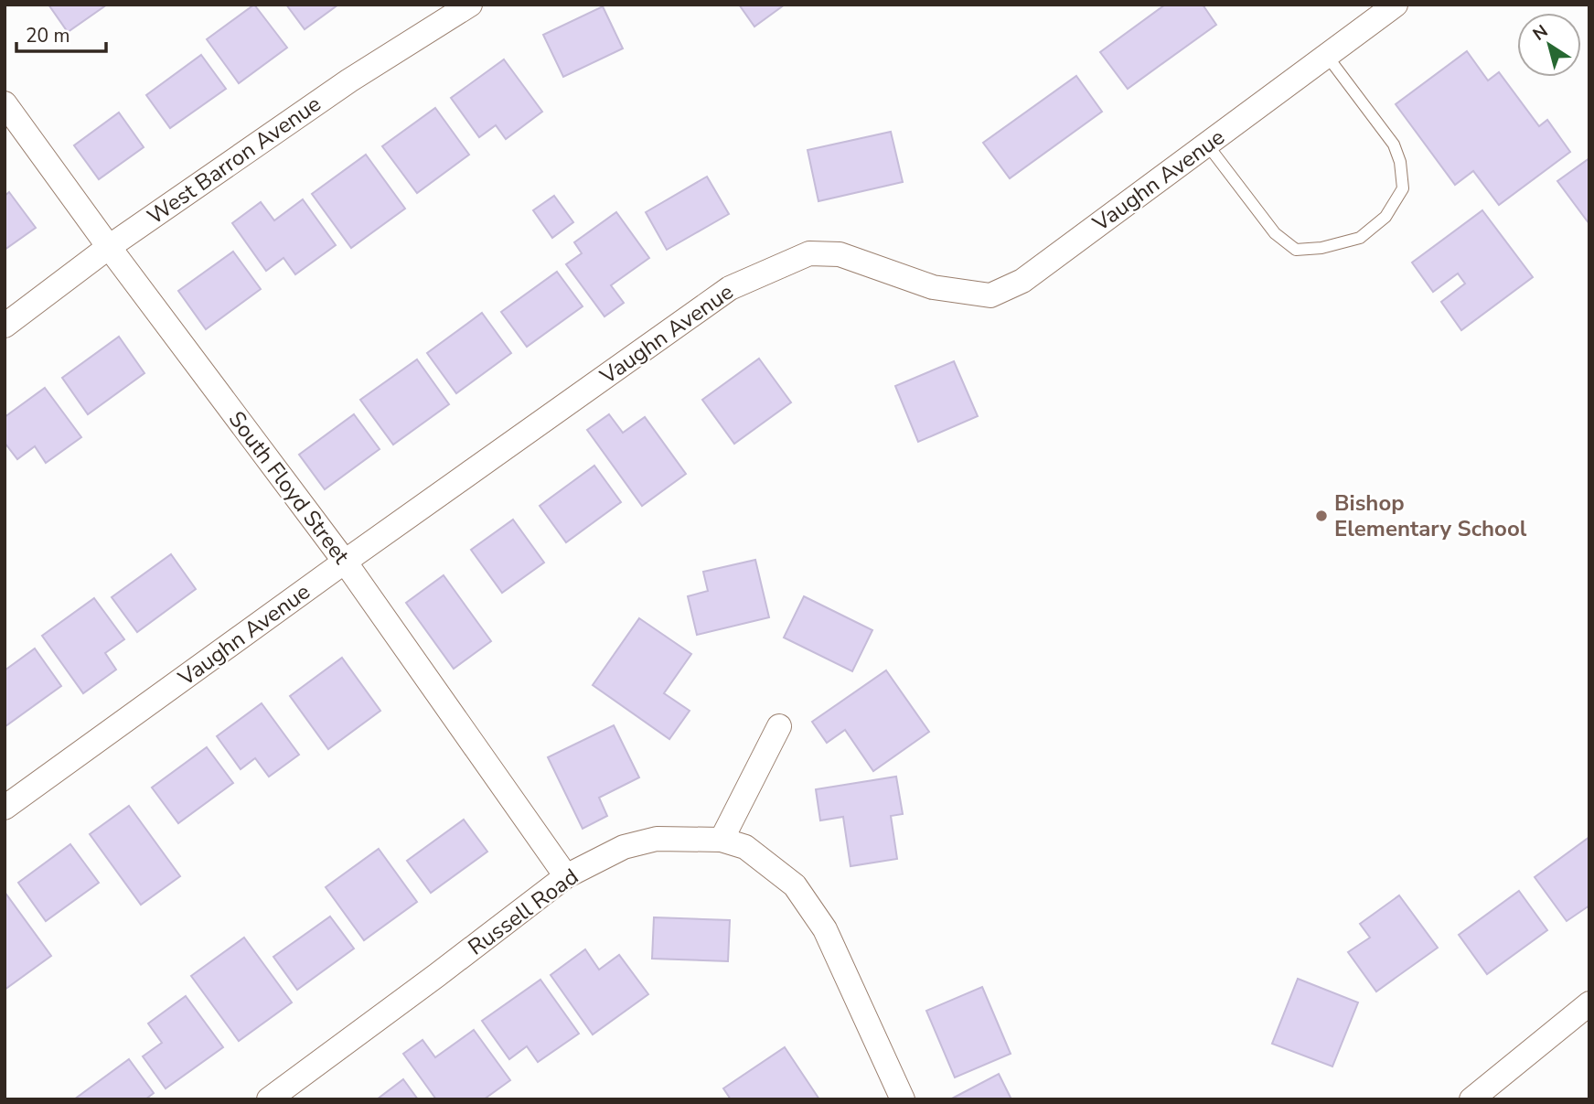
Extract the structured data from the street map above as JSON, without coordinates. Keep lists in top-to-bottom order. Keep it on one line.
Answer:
{"streets":{"street":["West Barron Avenue","Vaughn Avenue","South Floyd Street","Russell Road"]},"crossings":[["West Barron Avenue","South Floyd Street"],["Vaughn Avenue","South Floyd Street"],["South Floyd Street","Russell Road"]],"places":["Bishop Elementary School"],"scale_bar":"20 m","north":"top left"}
